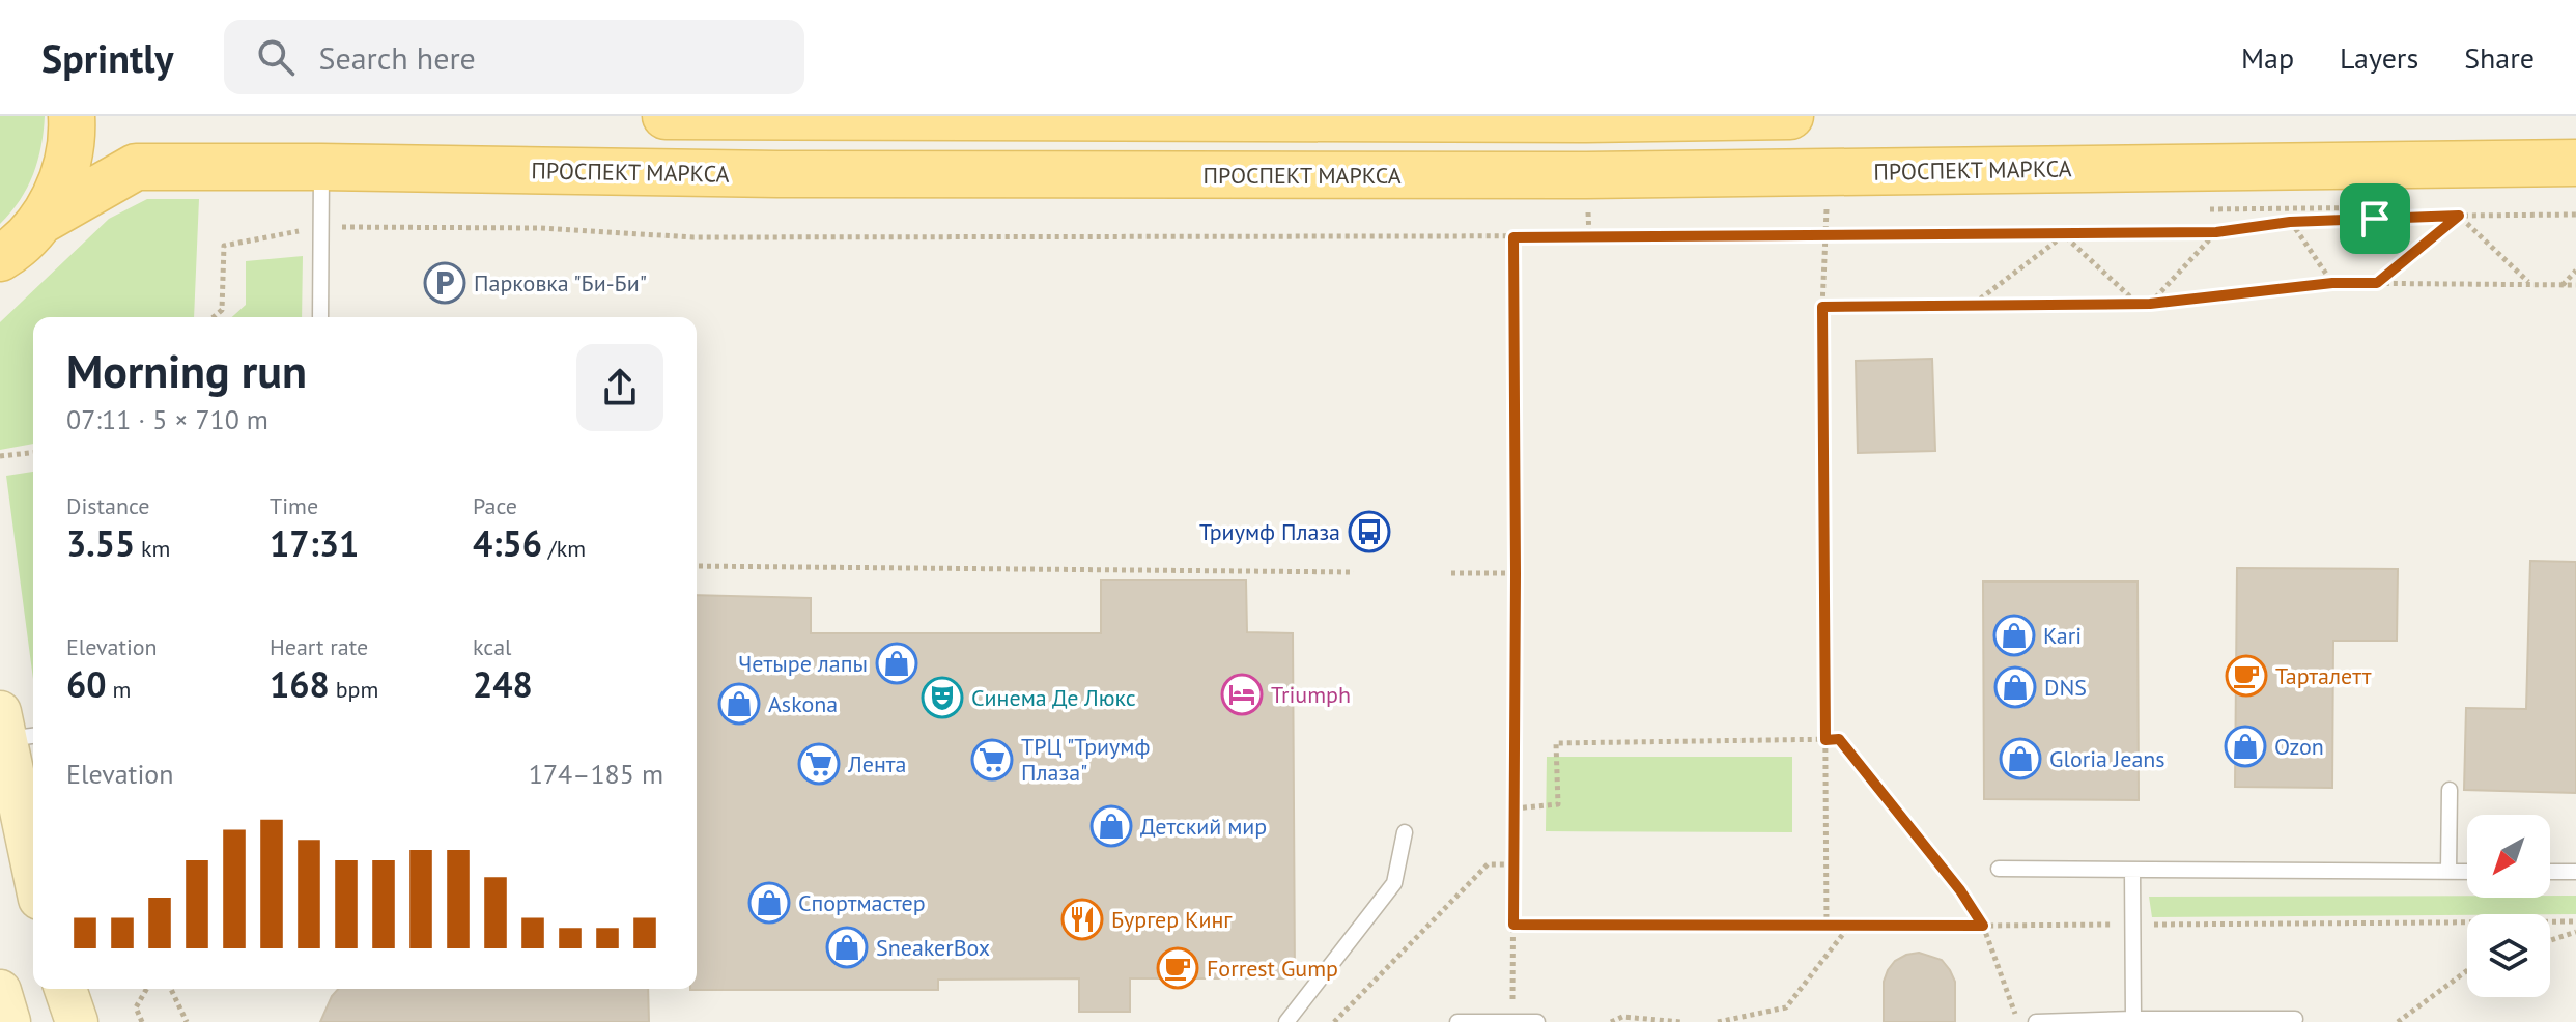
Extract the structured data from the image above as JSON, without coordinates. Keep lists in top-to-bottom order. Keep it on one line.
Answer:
{"streets":{"main road":["ПРОСПЕКТ МАРКСА"]},"places":{"parking":["Парковка \"Би-Би\""],"bus stop":["Триумф Плаза"],"shop":["Kari","Четыре лапы","DNS","Askona","Ozon","Gloria Jeans","Детский мир","Спортмастер","SneakerBox"],"cafe":["Тарталетт","Forrest Gump"],"hotel":["Triumph"],"theatre":["Синема Де Люкс"],"supermarket":["ТРЦ \"Триумф Плаза\"","Лента"],"restaurant":["Бургер Кинг"]},"north":"bottom left","page":{"header":"Sprintly","search":"Search here","nav":["Map","Layers","Share"],"heading":["Morning run","07:11 · 5 × 710 m"],"stats":[["Distance","3.55 km"],["Time","17:31"],["Pace","4:56 /km"],["Elevation","60 m"],["Heart rate","168 bpm"],["kcal","248"]],"chart":["Elevation","174–185 m"]}}
